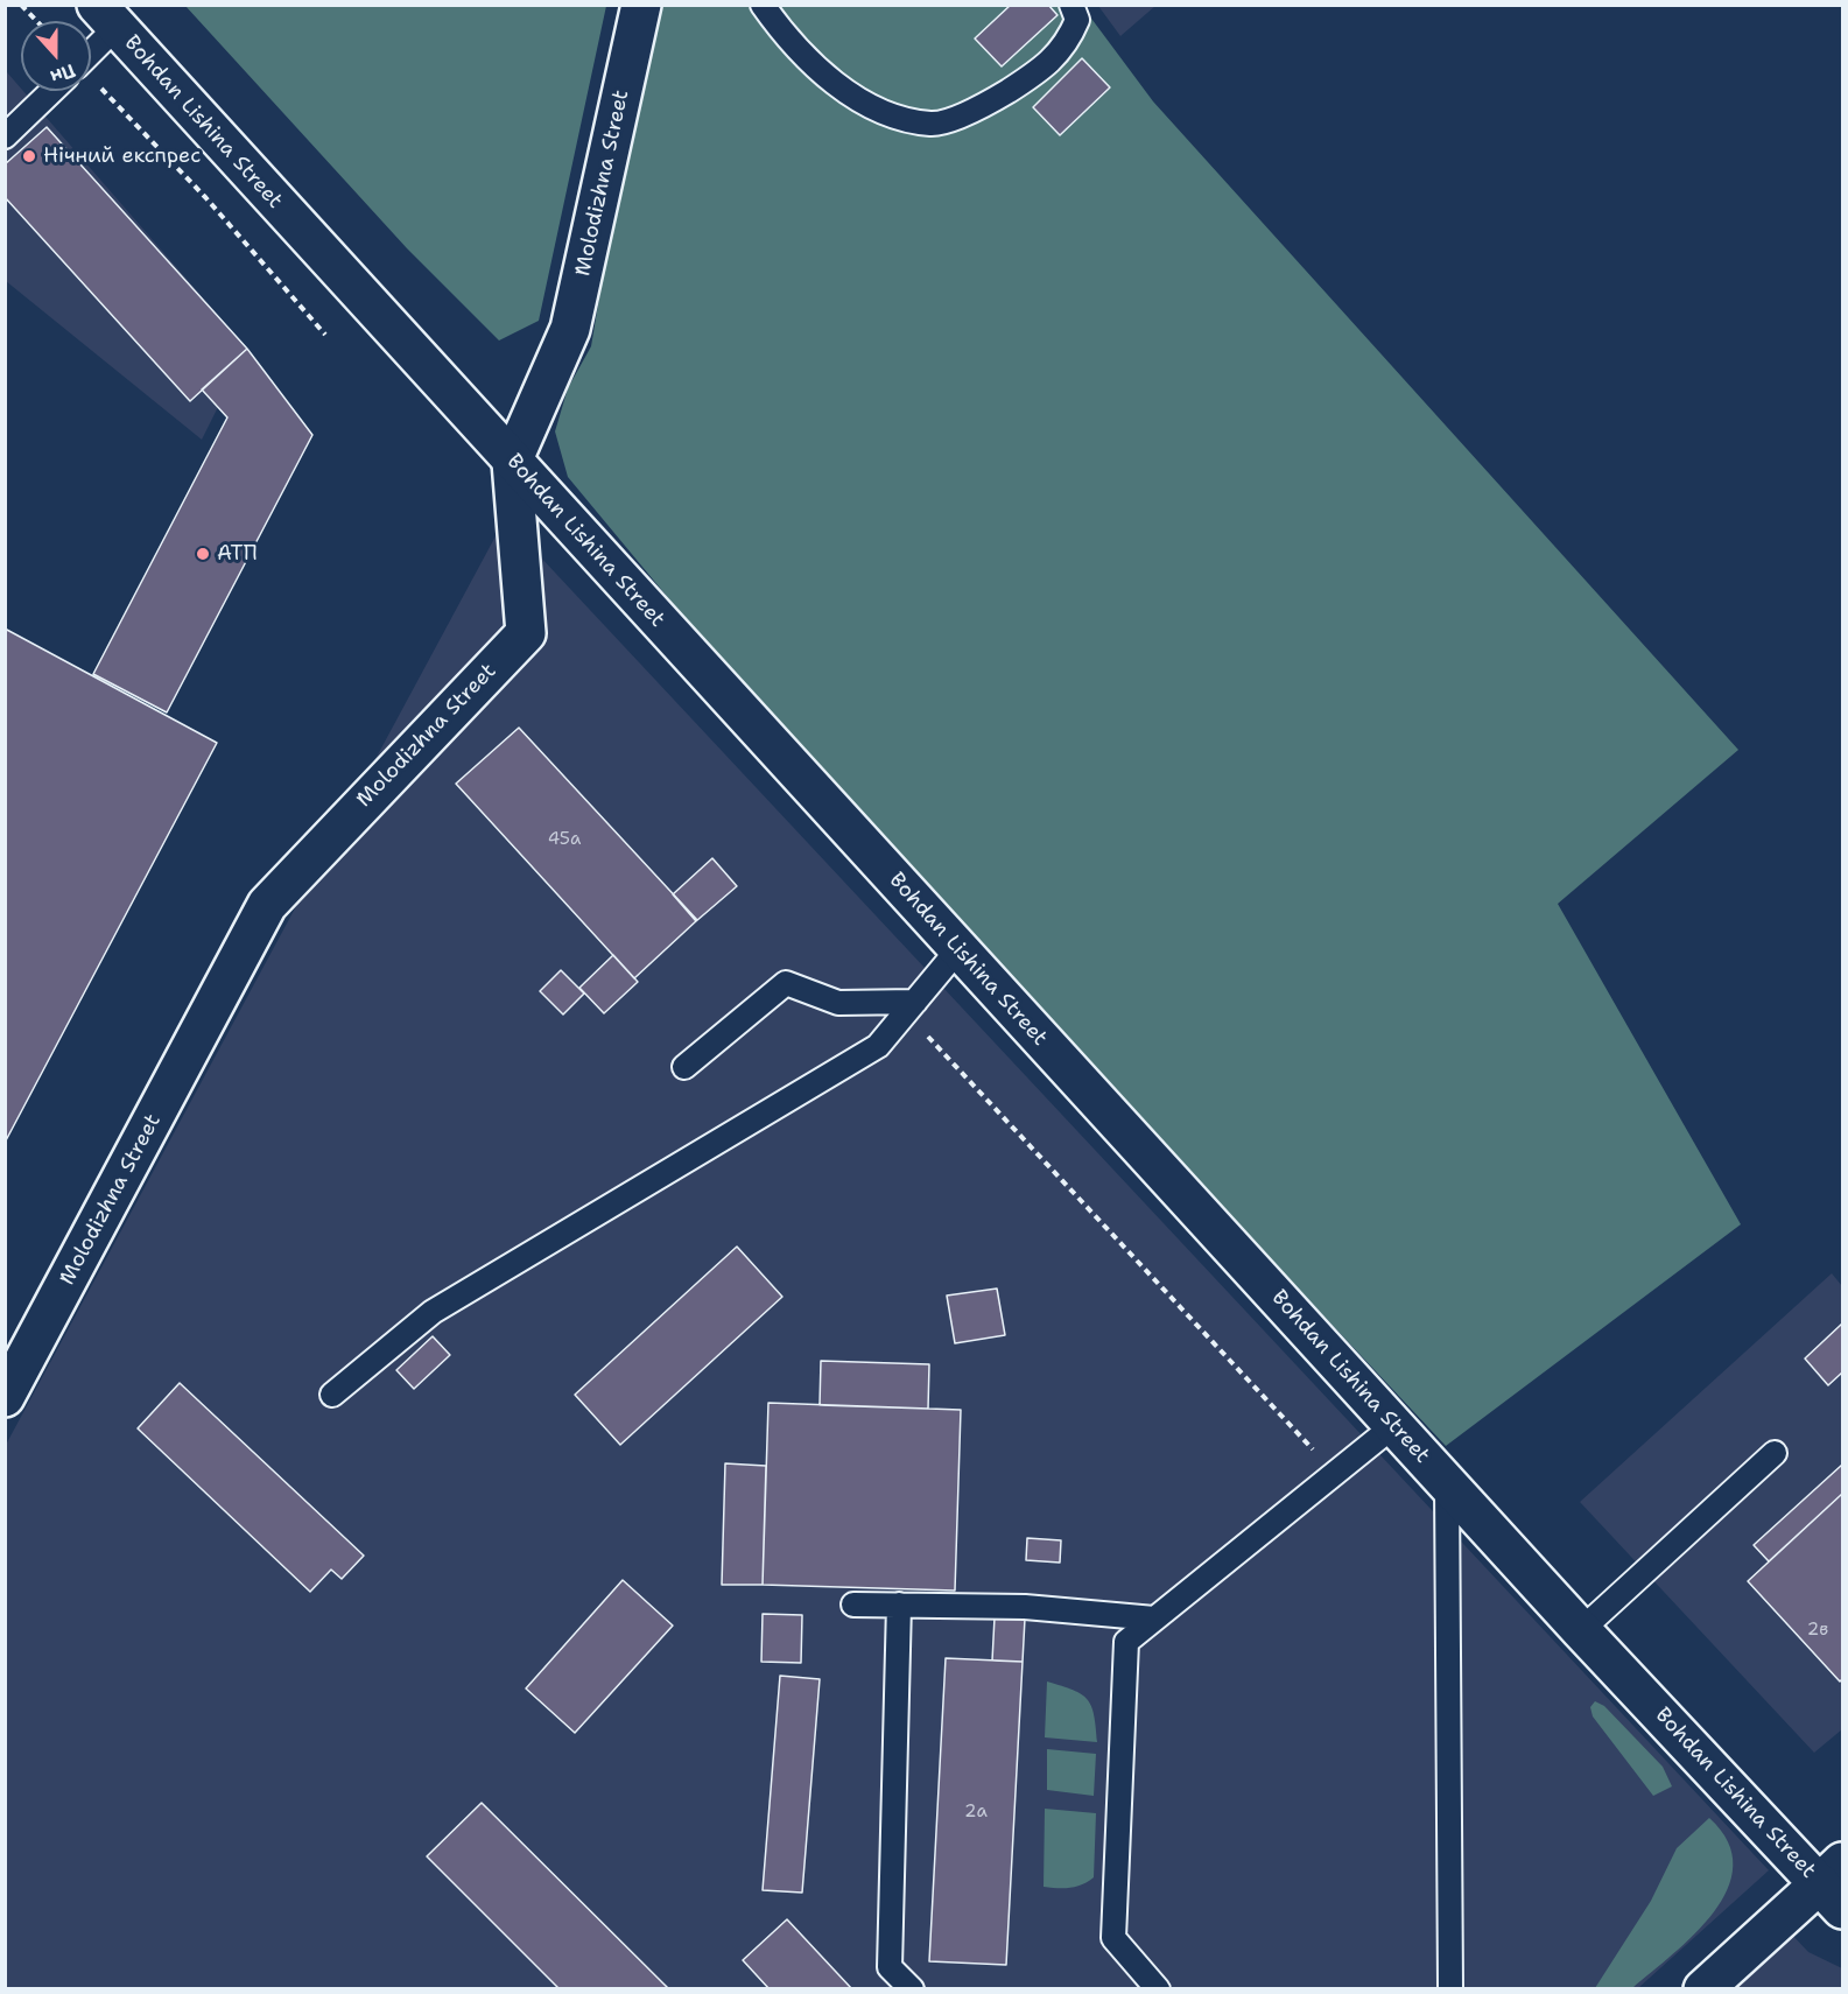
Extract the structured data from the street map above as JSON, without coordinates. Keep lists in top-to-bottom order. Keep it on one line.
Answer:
{"streets":{"main road":["Bohdan Lishina Street","Molodizhna Street"]},"crossings":[["Bohdan Lishina Street","Molodizhna Street"]],"places":["Нічний експрес","АТП"],"house_numbers":["45а","2в","2а"],"north":"bottom"}
